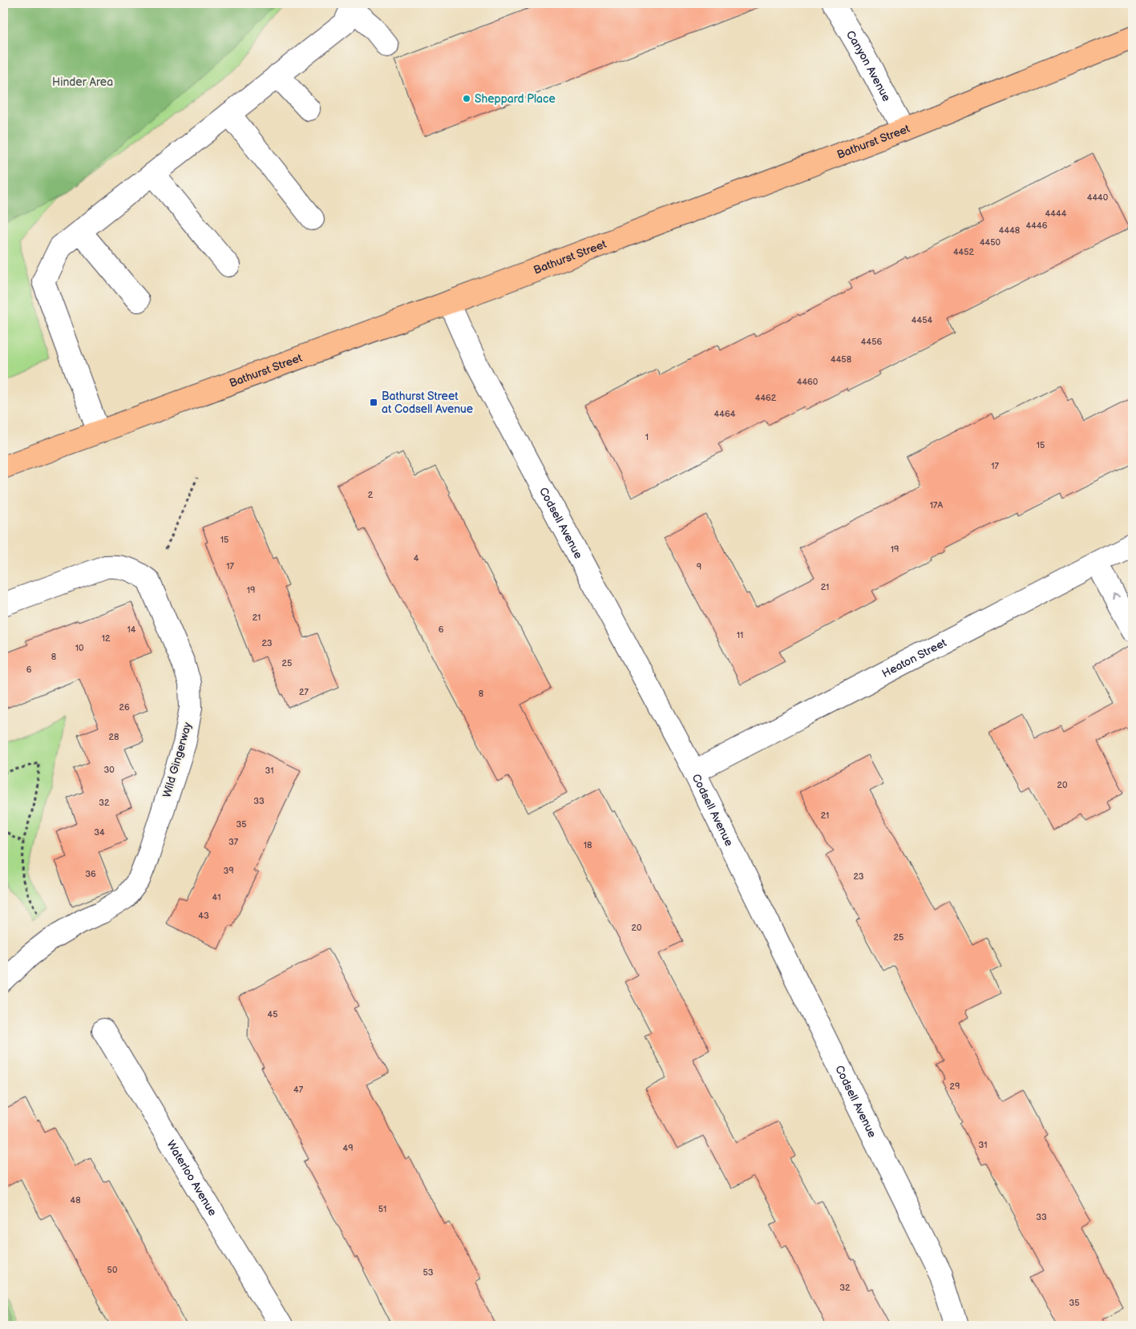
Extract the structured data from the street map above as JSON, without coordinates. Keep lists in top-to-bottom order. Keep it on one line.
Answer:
{"streets":{"main road":["Bathurst Street"],"street":["Canyon Avenue","Codsell Avenue","Heaton Street","Wild Gingerway","Waterloo Avenue"]},"crossings":[["Canyon Avenue","Bathurst Street"],["Bathurst Street","Codsell Avenue"],["Codsell Avenue","Heaton Street"]],"parks":["Hinder Area"],"places":{"other":["Sheppard Place"],"transit":["Bathurst Street at Codsell Avenue"]},"house_numbers":["4440","4444","4446","4448","4450","4452","4454","4456","4458","4460","4462","4464","1","15","17","2","17A","15","19","4","17","9","21","19","21","14","6","11","12","23","10","8","25","6","27","8","26","28","30","31","20","33","32","21","35","34","37","18","39","36","23","41","43","20","25","45","29","47","31","49","48","51","33","50","53","32","35"]}
